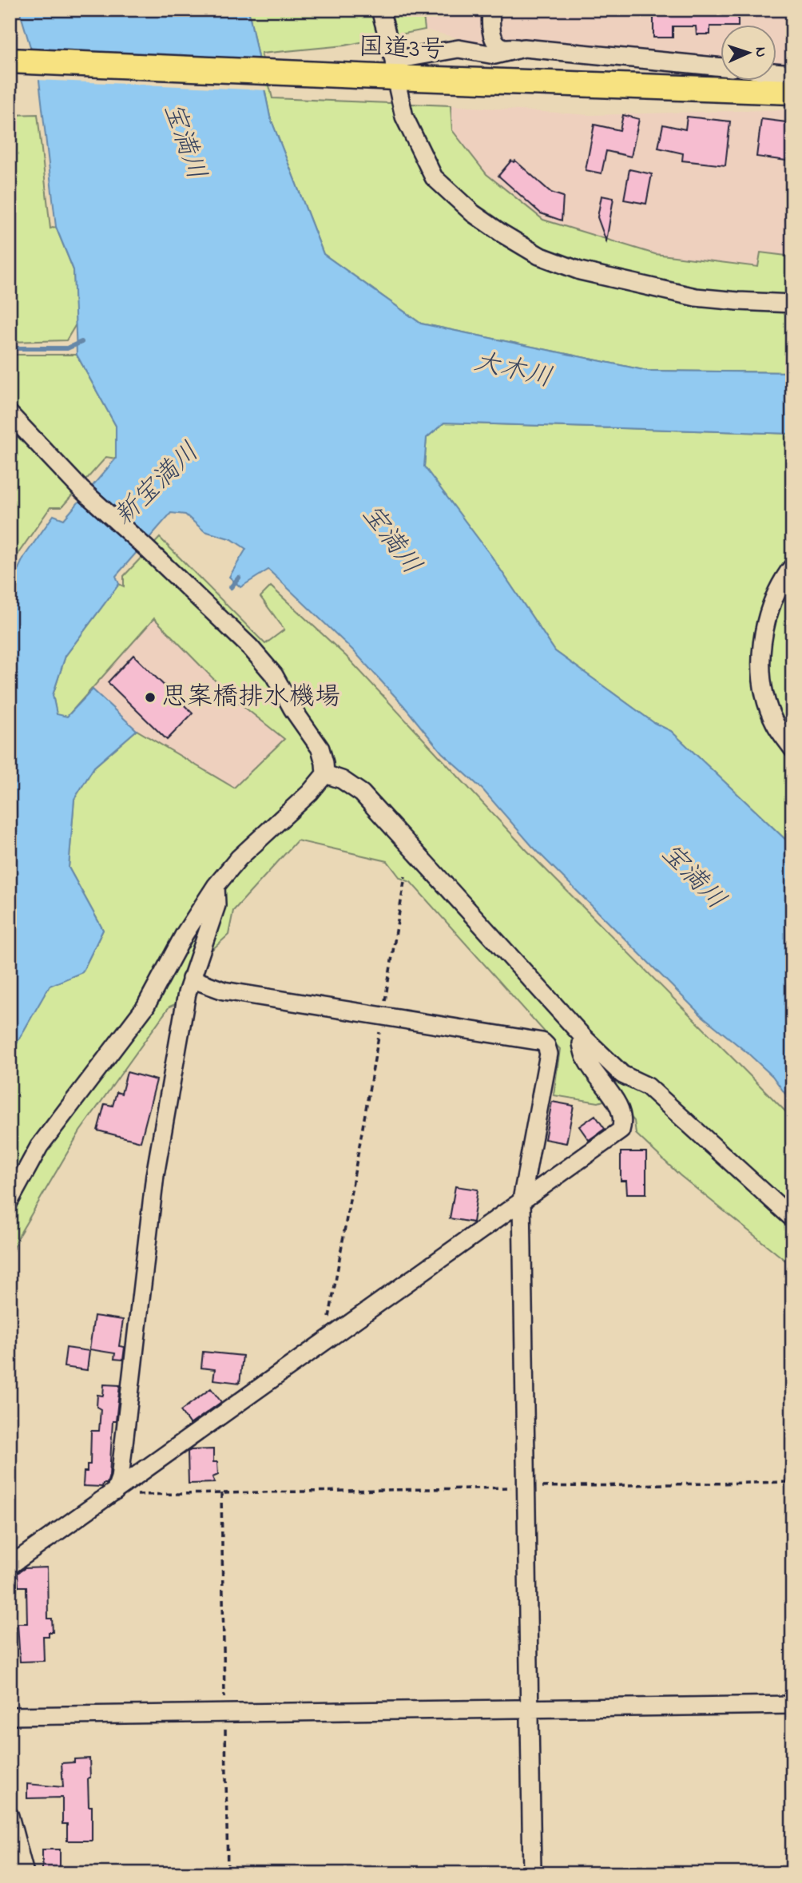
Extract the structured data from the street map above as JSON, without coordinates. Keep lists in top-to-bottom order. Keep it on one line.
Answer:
{"streets":{"highway":["国道3号"]},"water":["宝満川","大木川","新宝満川"],"places":["思案橋排水機場"],"north":"right"}
